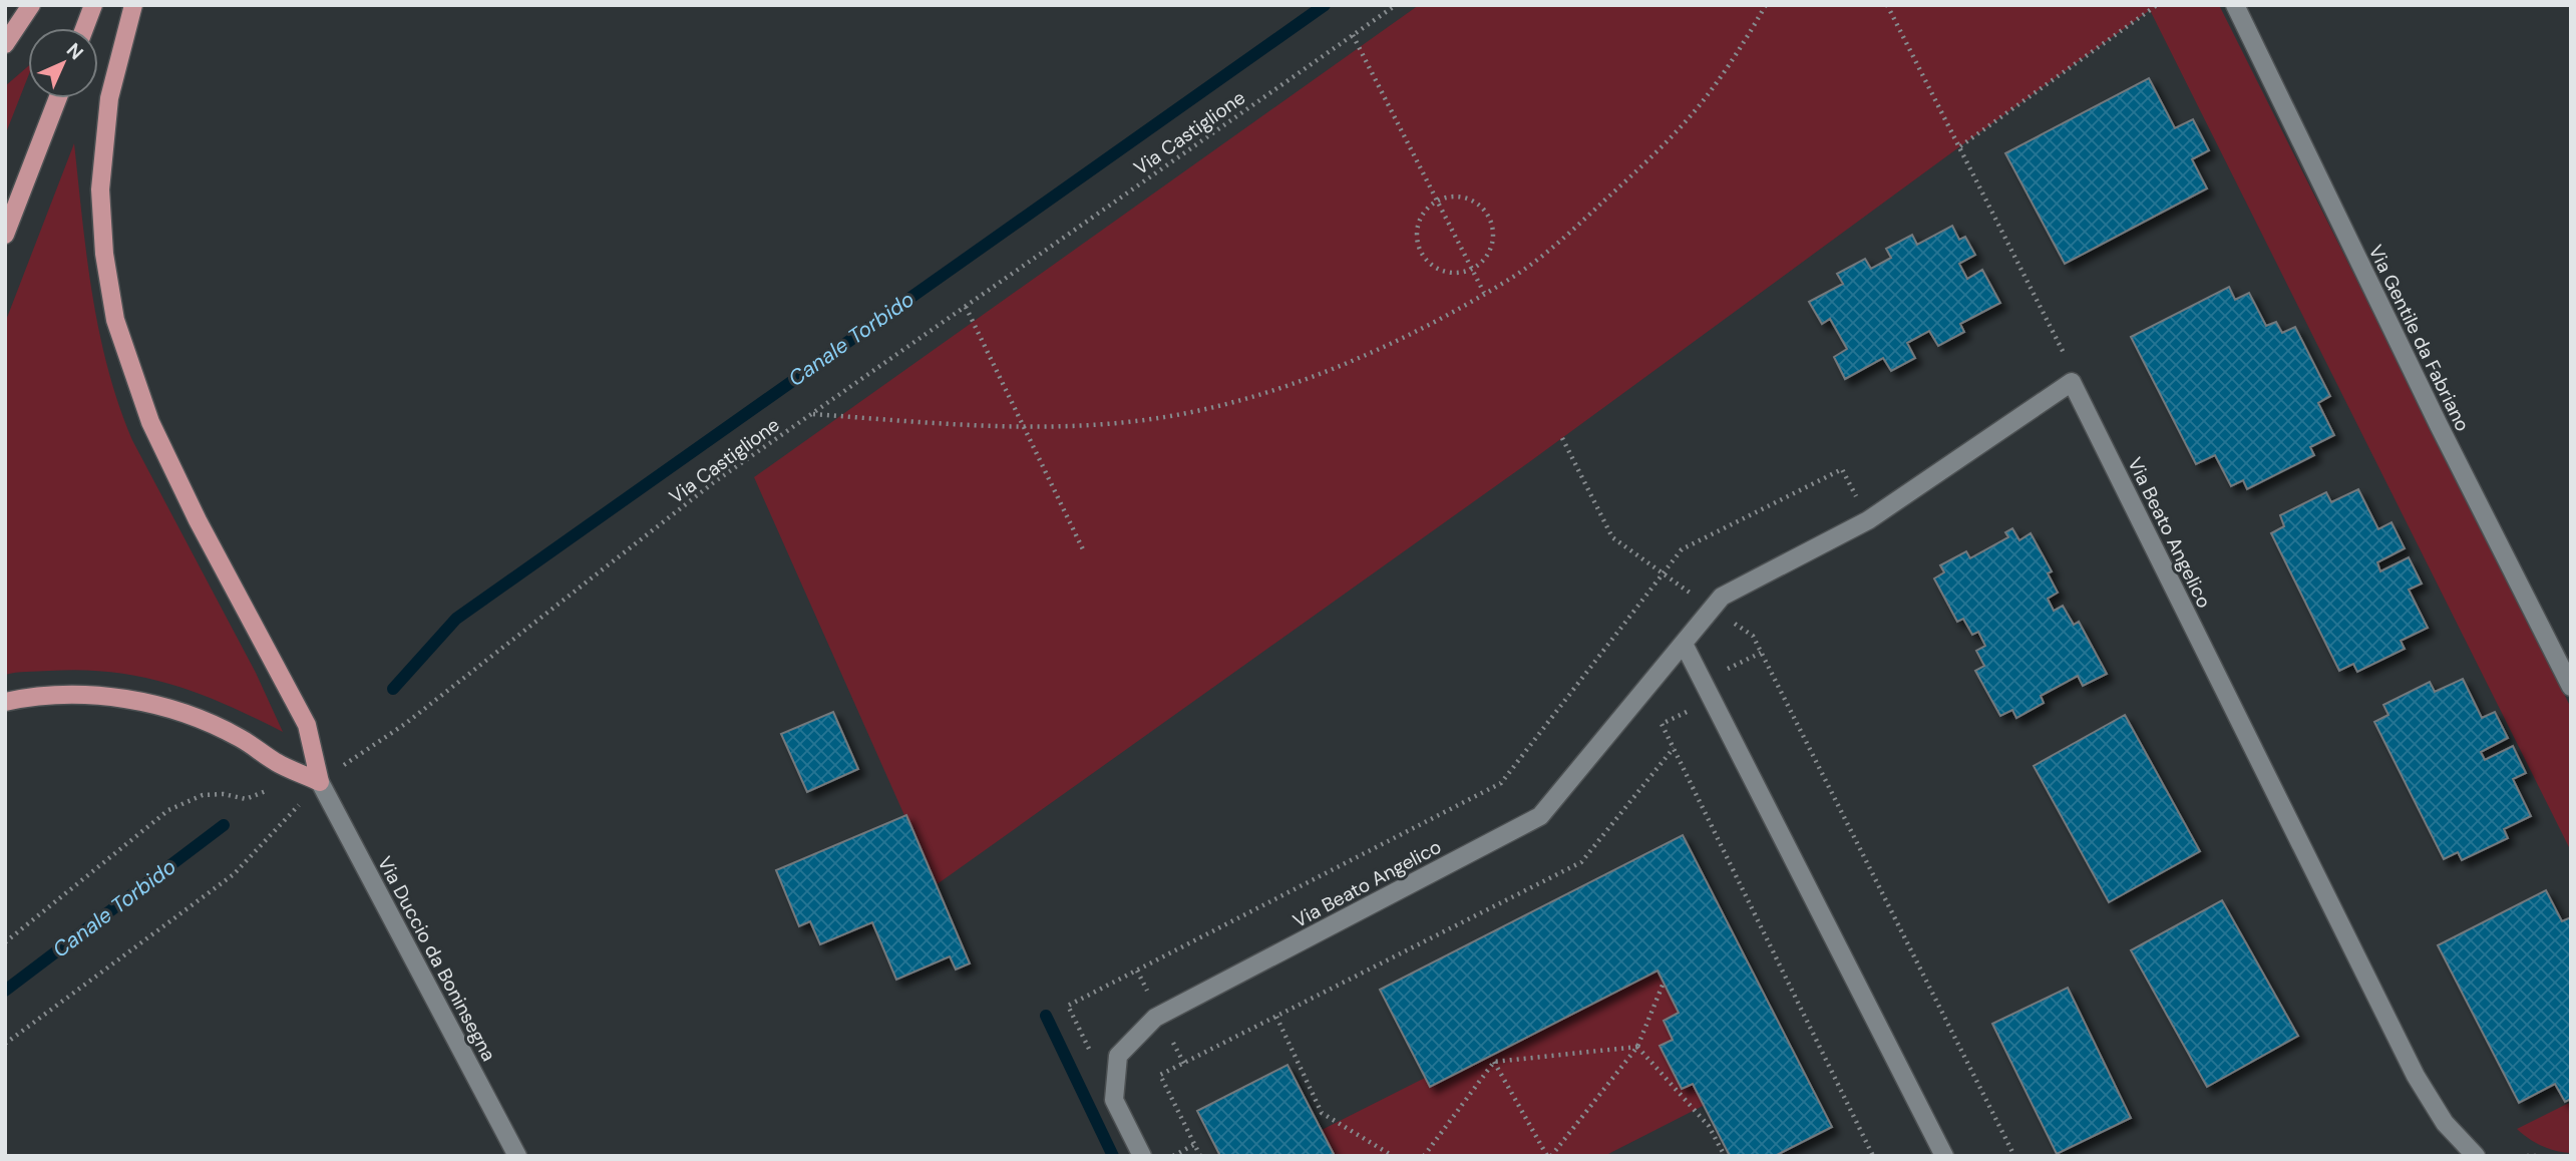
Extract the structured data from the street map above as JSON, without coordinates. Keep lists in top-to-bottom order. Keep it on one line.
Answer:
{"streets":{"street":["Via Gentile da Fabriano","Via Beato Angelico","Via Duccio da Boninsegna"],"path":["Via Castiglione"]},"crossings":[["Via Castiglione","Via Duccio da Boninsegna"]],"water":["Canale Torbido"],"north":"top right"}
